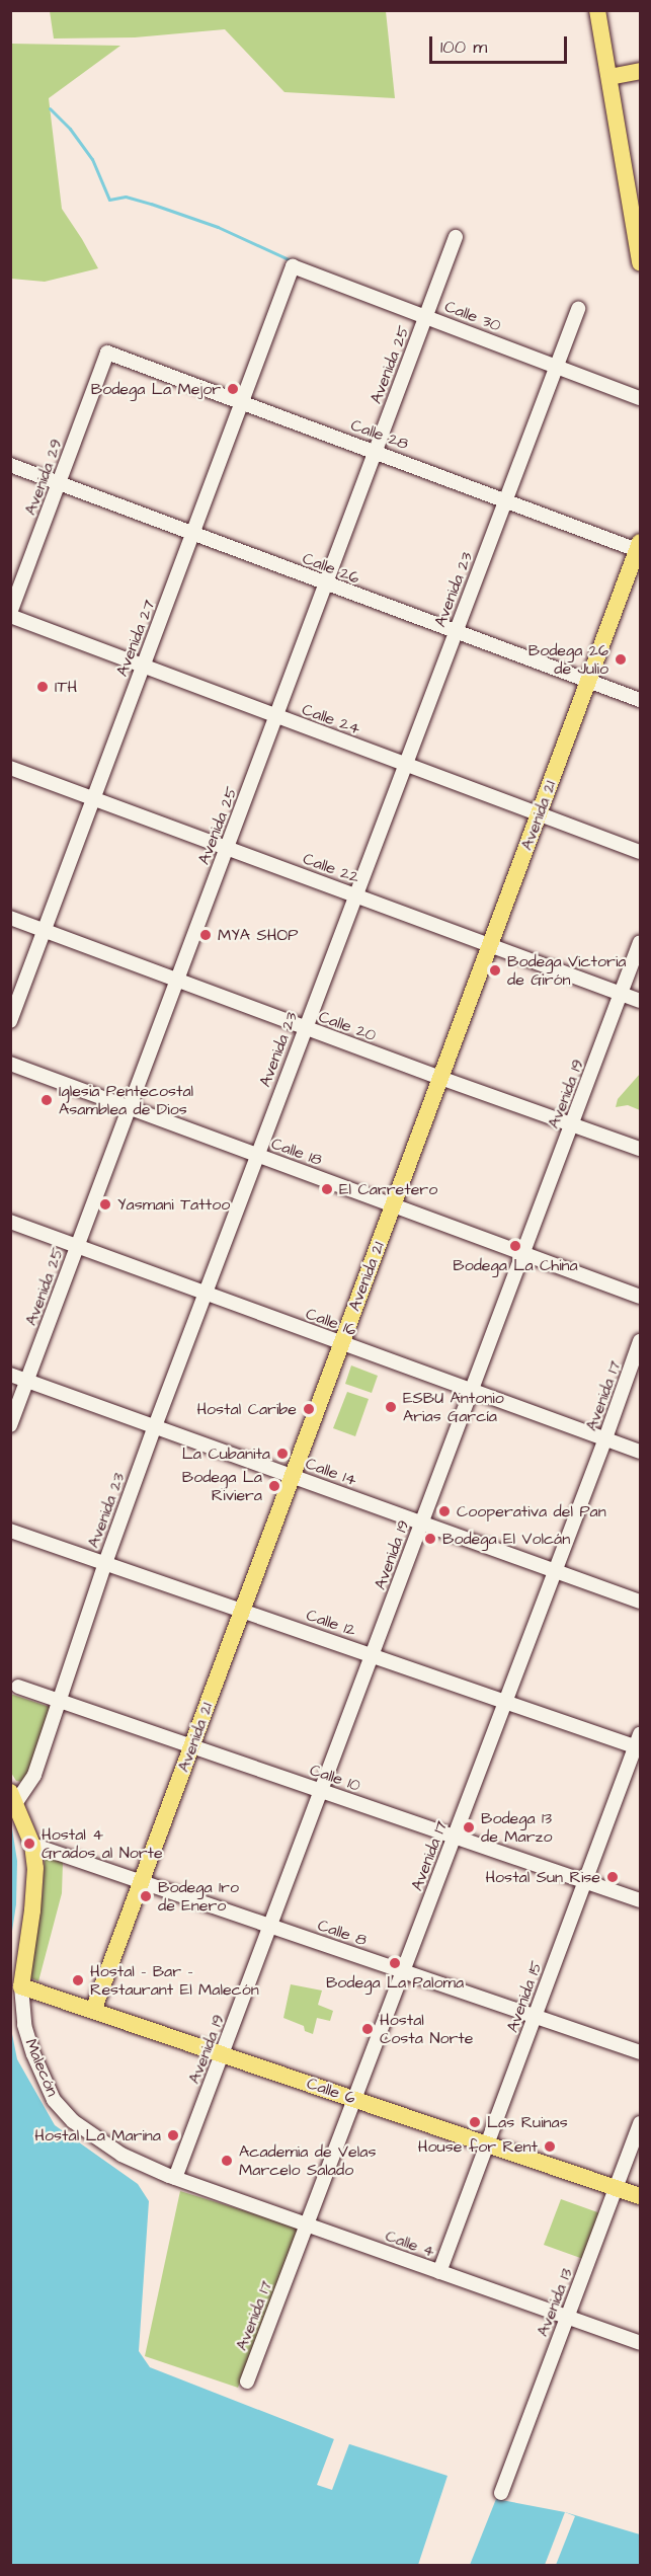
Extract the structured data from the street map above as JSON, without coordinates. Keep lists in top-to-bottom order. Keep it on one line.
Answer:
{"streets":{"main road":["Avenida 21","Malecón","Calle 6"],"street":["Calle 30","Avenida 25","Calle 28","Avenida 29","Calle 26","Avenida 23","Avenida 27","Calle 24","Calle 22","Calle 20","Avenida 19","Calle 18","Calle 16","Avenida 17","Calle 14","Calle 12","Calle 10","Calle 8","Avenida 15","Calle 4","Avenida 13"]},"crossings":[["Calle 30","Avenida 25"],["Calle 30","Avenida 23"],["Calle 30","Avenida 27"],["Avenida 25","Calle 28"],["Avenida 25","Calle 26"],["Avenida 25","Calle 24"],["Avenida 25","Calle 22"],["Avenida 25","Calle 20"],["Avenida 25","Calle 18"],["Avenida 25","Calle 16"],["Avenida 25","Calle 14"],["Calle 28","Avenida 29"],["Calle 28","Avenida 23"],["Calle 28","Avenida 27"],["Calle 28","Avenida 21"],["Avenida 29","Calle 26"],["Avenida 29","Calle 24"],["Calle 26","Avenida 23"],["Calle 26","Avenida 27"],["Calle 26","Avenida 21"],["Avenida 23","Calle 24"],["Avenida 23","Calle 22"],["Avenida 23","Calle 20"],["Avenida 23","Calle 18"],["Avenida 23","Calle 16"],["Avenida 23","Calle 14"],["Avenida 23","Calle 12"],["Avenida 23","Calle 10"],["Avenida 23","Malecón"],["Avenida 27","Calle 24"],["Avenida 27","Calle 22"],["Avenida 27","Calle 20"],["Calle 24","Avenida 21"],["Avenida 21","Calle 22"],["Avenida 21","Calle 20"],["Avenida 21","Calle 18"],["Avenida 21","Calle 16"],["Avenida 21","Calle 14"],["Avenida 21","Calle 12"],["Avenida 21","Calle 10"],["Avenida 21","Calle 8"],["Avenida 21","Calle 6"],["Calle 22","Avenida 19"],["Calle 20","Avenida 19"],["Avenida 19","Calle 18"],["Avenida 19","Calle 16"],["Avenida 19","Calle 14"],["Avenida 19","Calle 12"],["Avenida 19","Calle 10"],["Avenida 19","Calle 8"],["Avenida 19","Malecón"],["Avenida 19","Calle 6"],["Avenida 19","Calle 4"],["Calle 16","Avenida 17"],["Avenida 17","Calle 14"],["Avenida 17","Calle 12"],["Avenida 17","Calle 10"],["Avenida 17","Calle 8"],["Avenida 17","Calle 6"],["Avenida 17","Calle 4"],["Calle 12","Avenida 15"],["Calle 10","Avenida 15"],["Calle 8","Avenida 15"],["Calle 8","Malecón"],["Avenida 15","Calle 6"],["Avenida 15","Calle 4"],["Malecón","Calle 6"],["Malecón","Calle 4"],["Calle 6","Avenida 13"],["Calle 4","Avenida 13"]],"places":["Bodega La Mejor","Bodega 26 de Julio","ITH","MYA SHOP","Bodega Victoria de Girón","Iglesia Pentecostal Asamblea de Dios","El Carretero","Yasmani Tattoo","Bodega La China","ESBU Antonio Arias García","Hostal Caribe","La Cubanita","Bodega La Riviera","Cooperativa del Pan","Bodega El Volcán","Bodega 13 de Marzo","Hostal 4 Grados al Norte","Hostal Sun Rise","Bodega 1ro de Enero","Bodega La Paloma","Hostal - Bar - Restaurant El Malecón","Hostal Costa Norte","Las Ruinas","Hostal La Marina","House for Rent","Academia de Velas Marcelo Salado"],"scale_bar":"100 m"}
